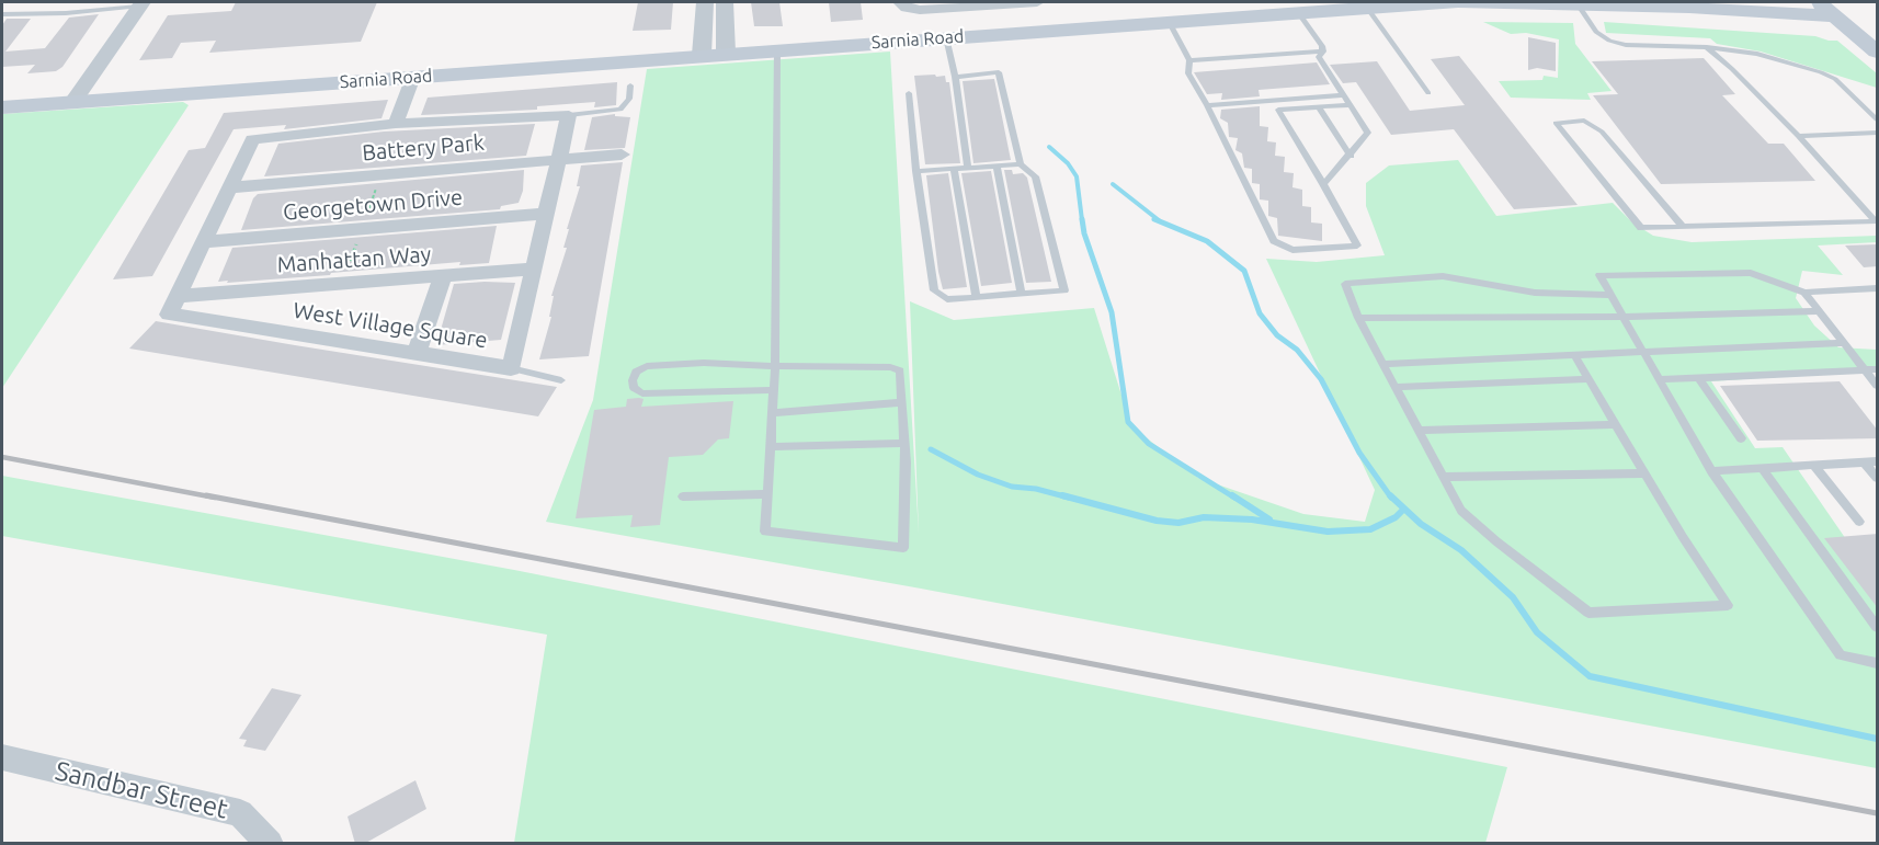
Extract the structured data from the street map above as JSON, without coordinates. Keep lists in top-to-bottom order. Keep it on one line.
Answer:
{"streets":{"main road":["Sarnia Road"],"street":["Battery Park","Georgetown Drive","Manhattan Way","West Village Square","Sandbar Street"]},"crossings":[["Battery Park","West Village Square"],["Georgetown Drive","West Village Square"],["Manhattan Way","West Village Square"]]}
